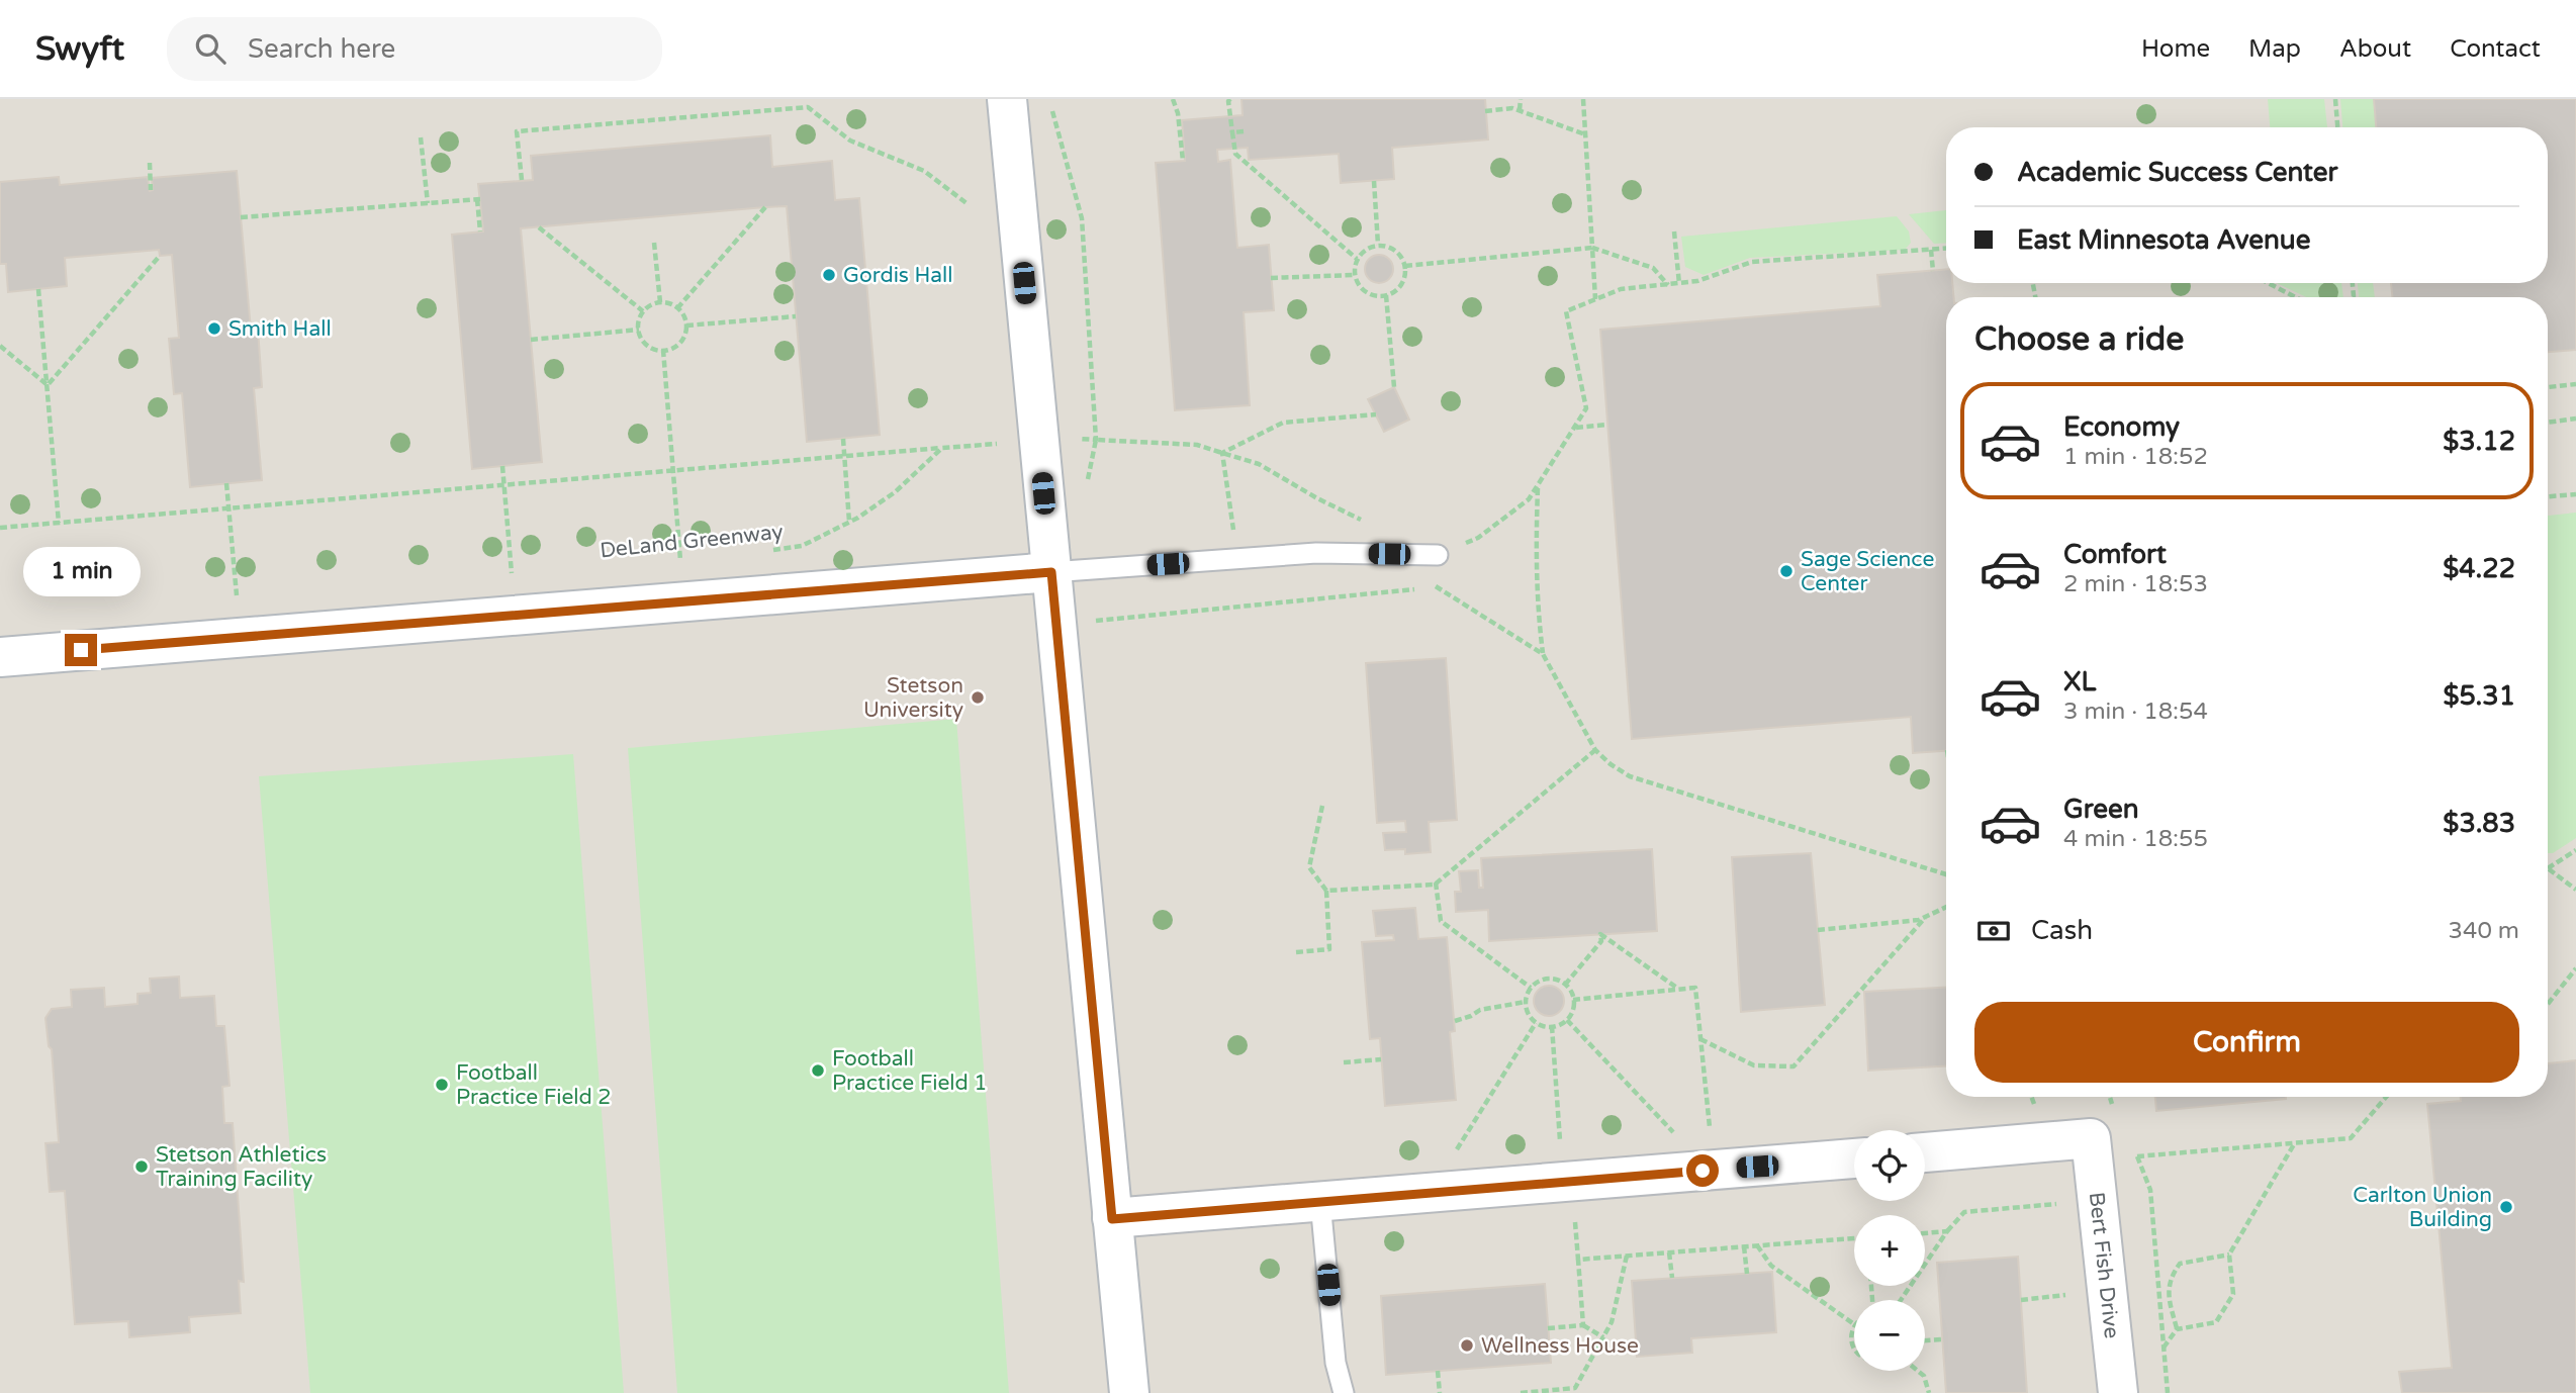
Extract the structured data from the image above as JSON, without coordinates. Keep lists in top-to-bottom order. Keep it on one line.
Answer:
{"streets":{"street":["Bert Fish Drive"],"path":["DeLand Greenway"]},"places":["Gordis Hall","Smith Hall","Sage Science Center","Stetson University","Football Practice Field 1","Football Practice Field 2","Stetson Athletics Training Facility","Carlton Union Building","Wellness House"],"page":{"header":"Swyft","search":"Search here","nav":["Home","Map","About","Contact"],"banner":["Academic Success Center","East Minnesota Avenue"],"heading":"Choose a ride","list":[{"name":"Economy","note":"1 min · 18:52","value":"$3.12"},{"name":"Comfort","note":"2 min · 18:53","value":"$4.22"},{"name":"XL","note":"3 min · 18:54","value":"$5.31"},{"name":"Green","note":"4 min · 18:55","value":"$3.83"}],"bubble":"1 min","pay":["Cash","340 m"],"buttons":"Confirm","map_buttons":["+","−"]}}
